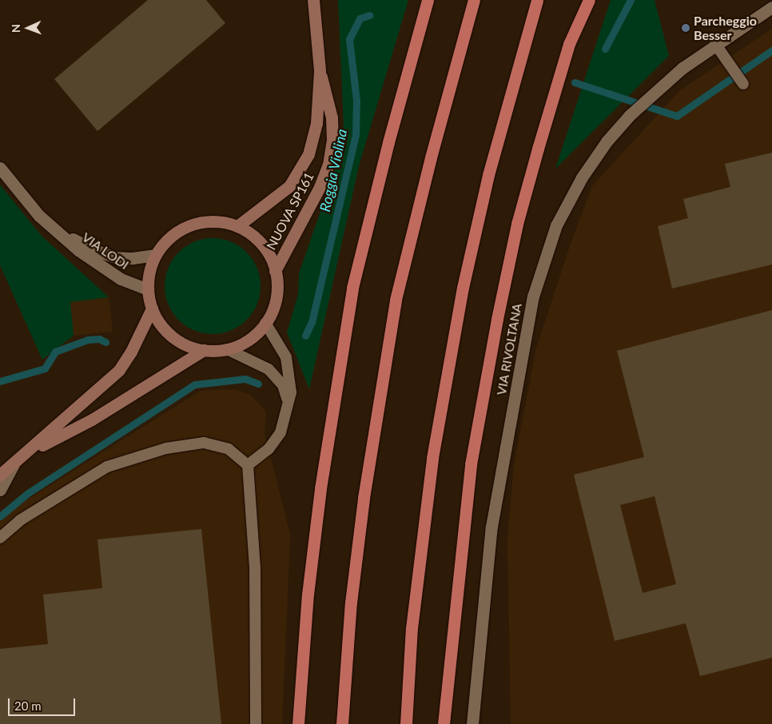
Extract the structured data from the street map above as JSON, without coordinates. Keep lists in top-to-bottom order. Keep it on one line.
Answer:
{"streets":{"main road":["NUOVA SP161"],"street":["VIA LODI","VIA RIVOLTANA"]},"crossings":[["NUOVA SP161","VIA LODI"]],"water":["Roggia Violina"],"places":["Parcheggio Besser"],"scale_bar":"20 m","north":"left"}
